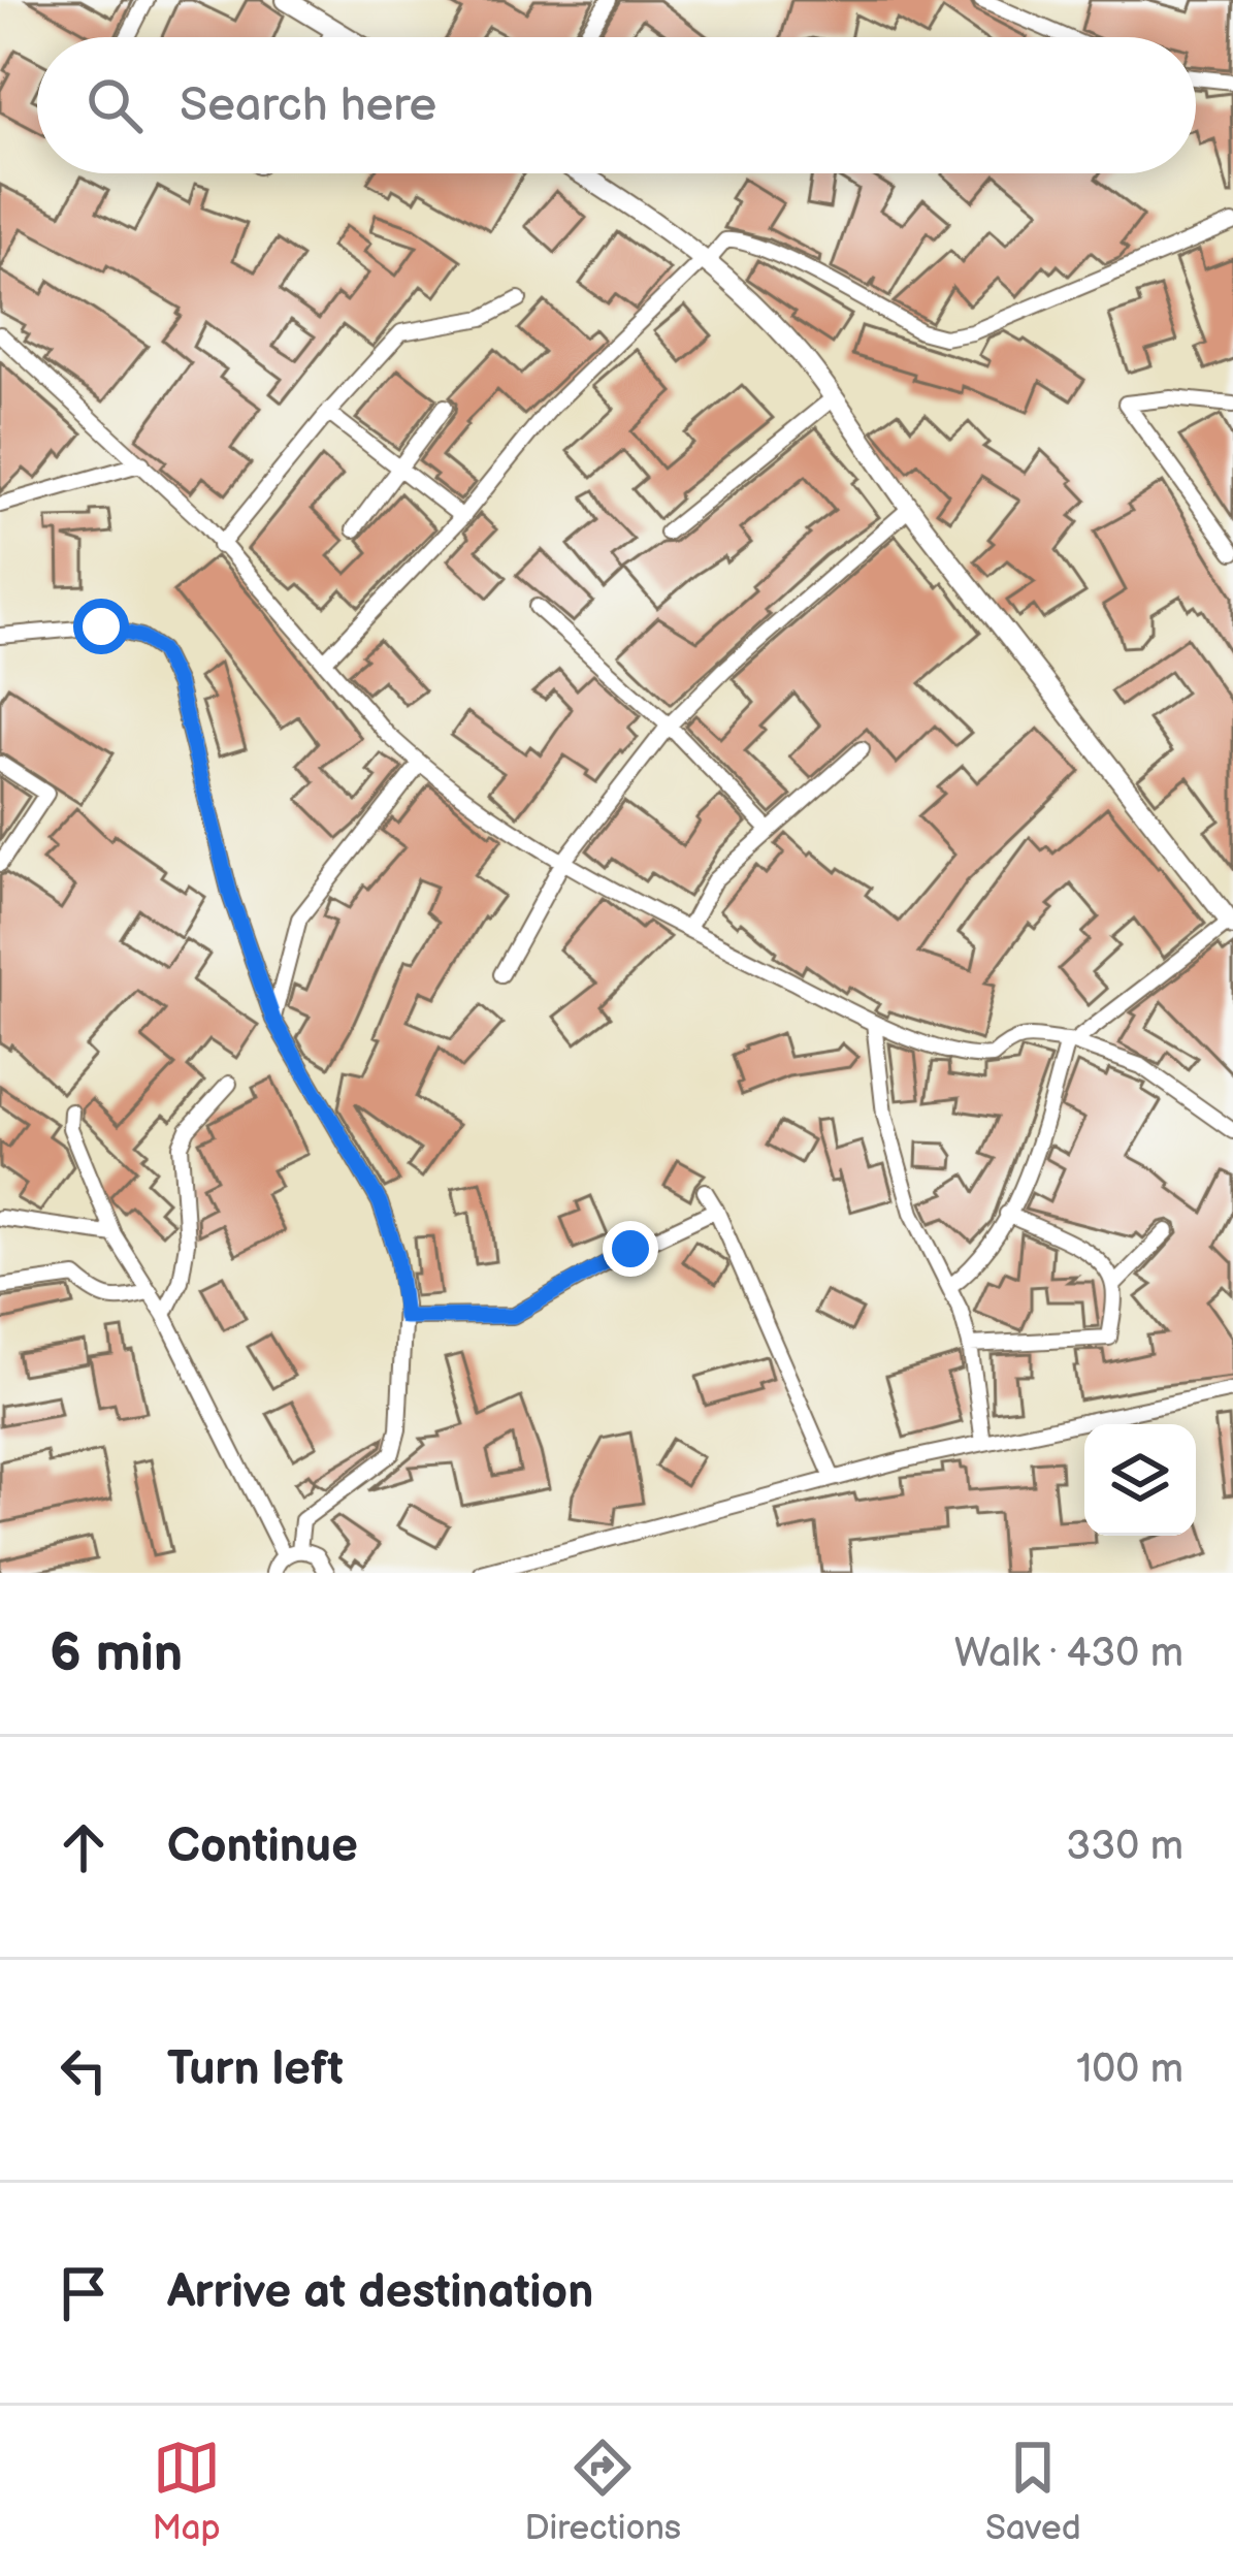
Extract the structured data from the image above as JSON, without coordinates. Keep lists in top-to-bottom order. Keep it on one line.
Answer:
{"page":{"search":"Search here","heading":["6 min","Walk · 430 m"],"list":[["Continue","330 m"],["Turn left","100 m"],"Arrive at destination"],"nav":["Map","Directions","Saved"]}}
